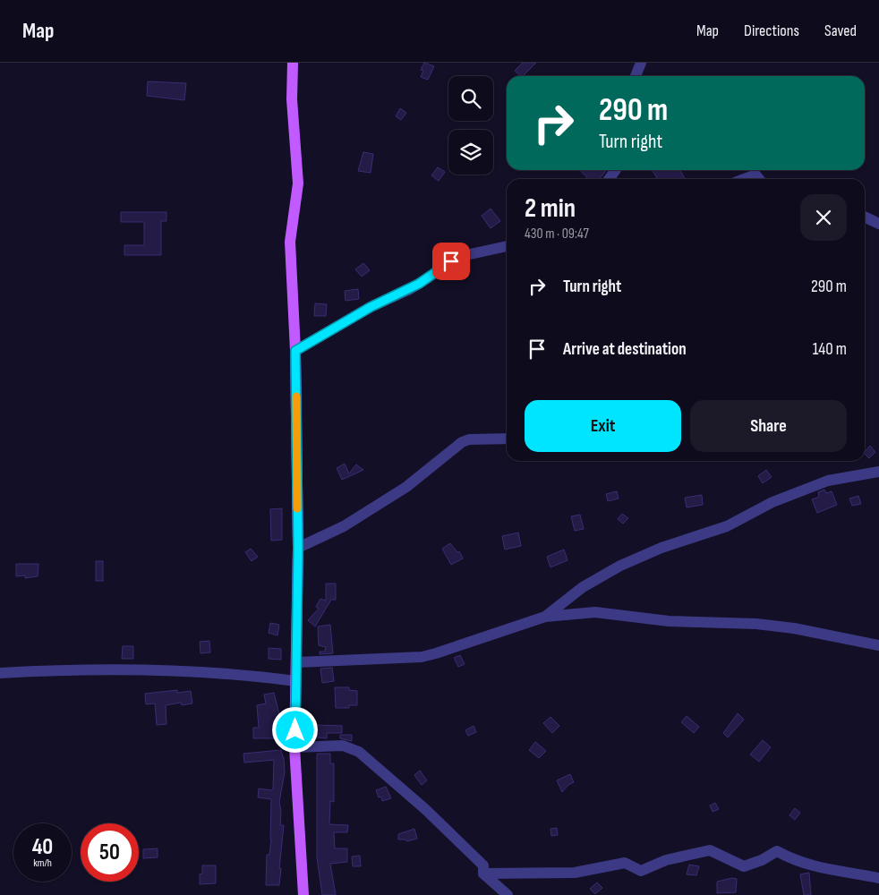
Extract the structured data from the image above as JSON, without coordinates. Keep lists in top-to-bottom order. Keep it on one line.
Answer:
{"page":{"header":"Map","nav":["Map","Directions","Saved"],"turn":["290 m","Turn right"],"heading":["2 min","430 m · 09:47"],"list":[{"name":"Turn right","value":"290 m"},{"name":"Arrive at destination","value":"140 m"}],"buttons":["Exit","Share"],"speed":"40 km/h","limit":"50"}}
